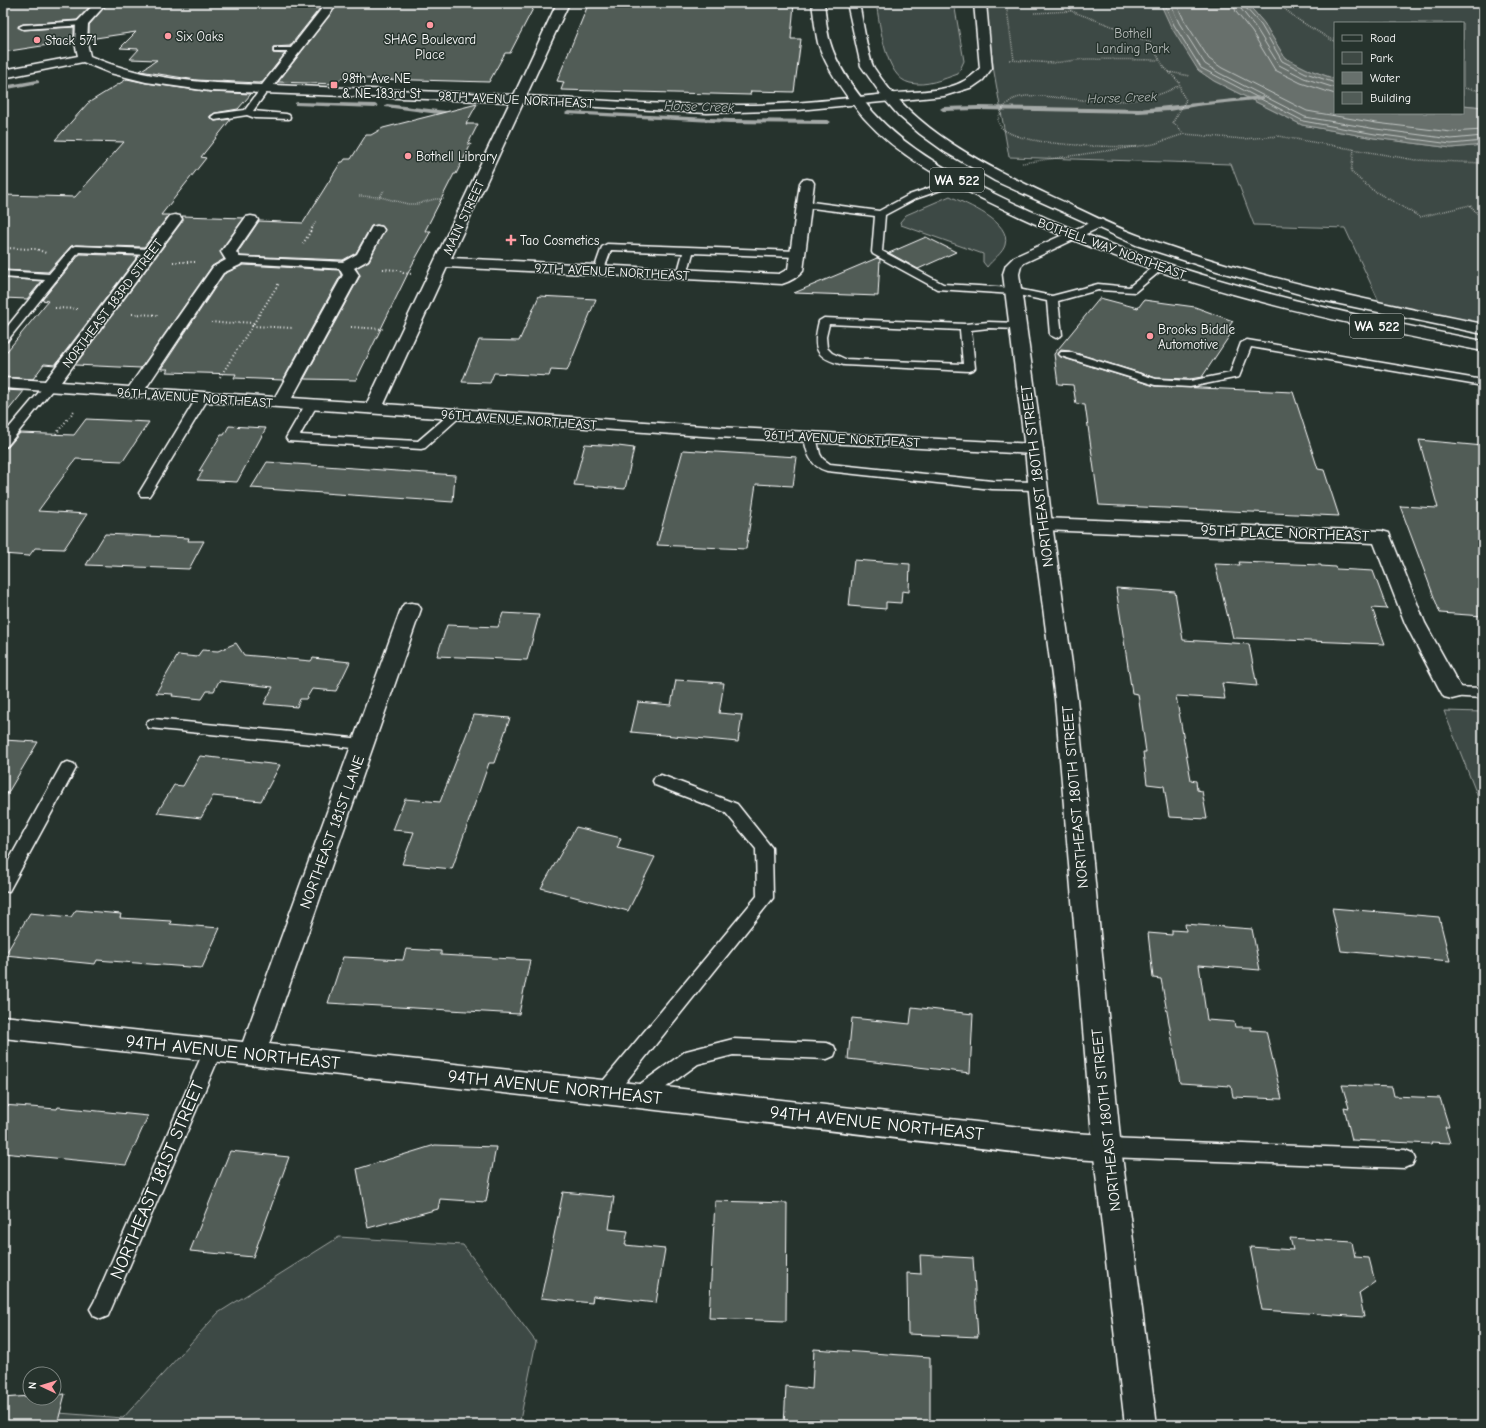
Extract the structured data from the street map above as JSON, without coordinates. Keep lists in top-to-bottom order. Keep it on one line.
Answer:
{"streets":{"street":["98TH AVENUE NORTHEAST","WA 522","MAIN STREET","BOTHELL WAY NORTHEAST","97TH AVENUE NORTHEAST","NORTHEAST 183RD STREET","96TH AVENUE NORTHEAST","NORTHEAST 180TH STREET","95TH PLACE NORTHEAST","NORTHEAST 181ST LANE","94TH AVENUE NORTHEAST"],"lane":["NORTHEAST 181ST STREET"]},"crossings":[["98TH AVENUE NORTHEAST","MAIN STREET"],["98TH AVENUE NORTHEAST","BOTHELL WAY NORTHEAST"],["MAIN STREET","97TH AVENUE NORTHEAST"],["MAIN STREET","96TH AVENUE NORTHEAST"],["BOTHELL WAY NORTHEAST","NORTHEAST 180TH STREET"],["NORTHEAST 183RD STREET","96TH AVENUE NORTHEAST"],["96TH AVENUE NORTHEAST","NORTHEAST 180TH STREET"],["NORTHEAST 180TH STREET","95TH PLACE NORTHEAST"],["NORTHEAST 180TH STREET","94TH AVENUE NORTHEAST"],["NORTHEAST 181ST LANE","94TH AVENUE NORTHEAST"],["94TH AVENUE NORTHEAST","NORTHEAST 181ST STREET"]],"water":["Horse Creek"],"parks":["Bothell Landing Park"],"places":{"other":["SHAG Boulevard Place","Six Oaks","Stack 571","Bothell Library","Brooks Biddle Automotive"],"transit":["98th Ave NE & NE 183rd St"],"health":["Tao Cosmetics"]},"legend":["Road","Park","Water","Building"],"north":"left"}
